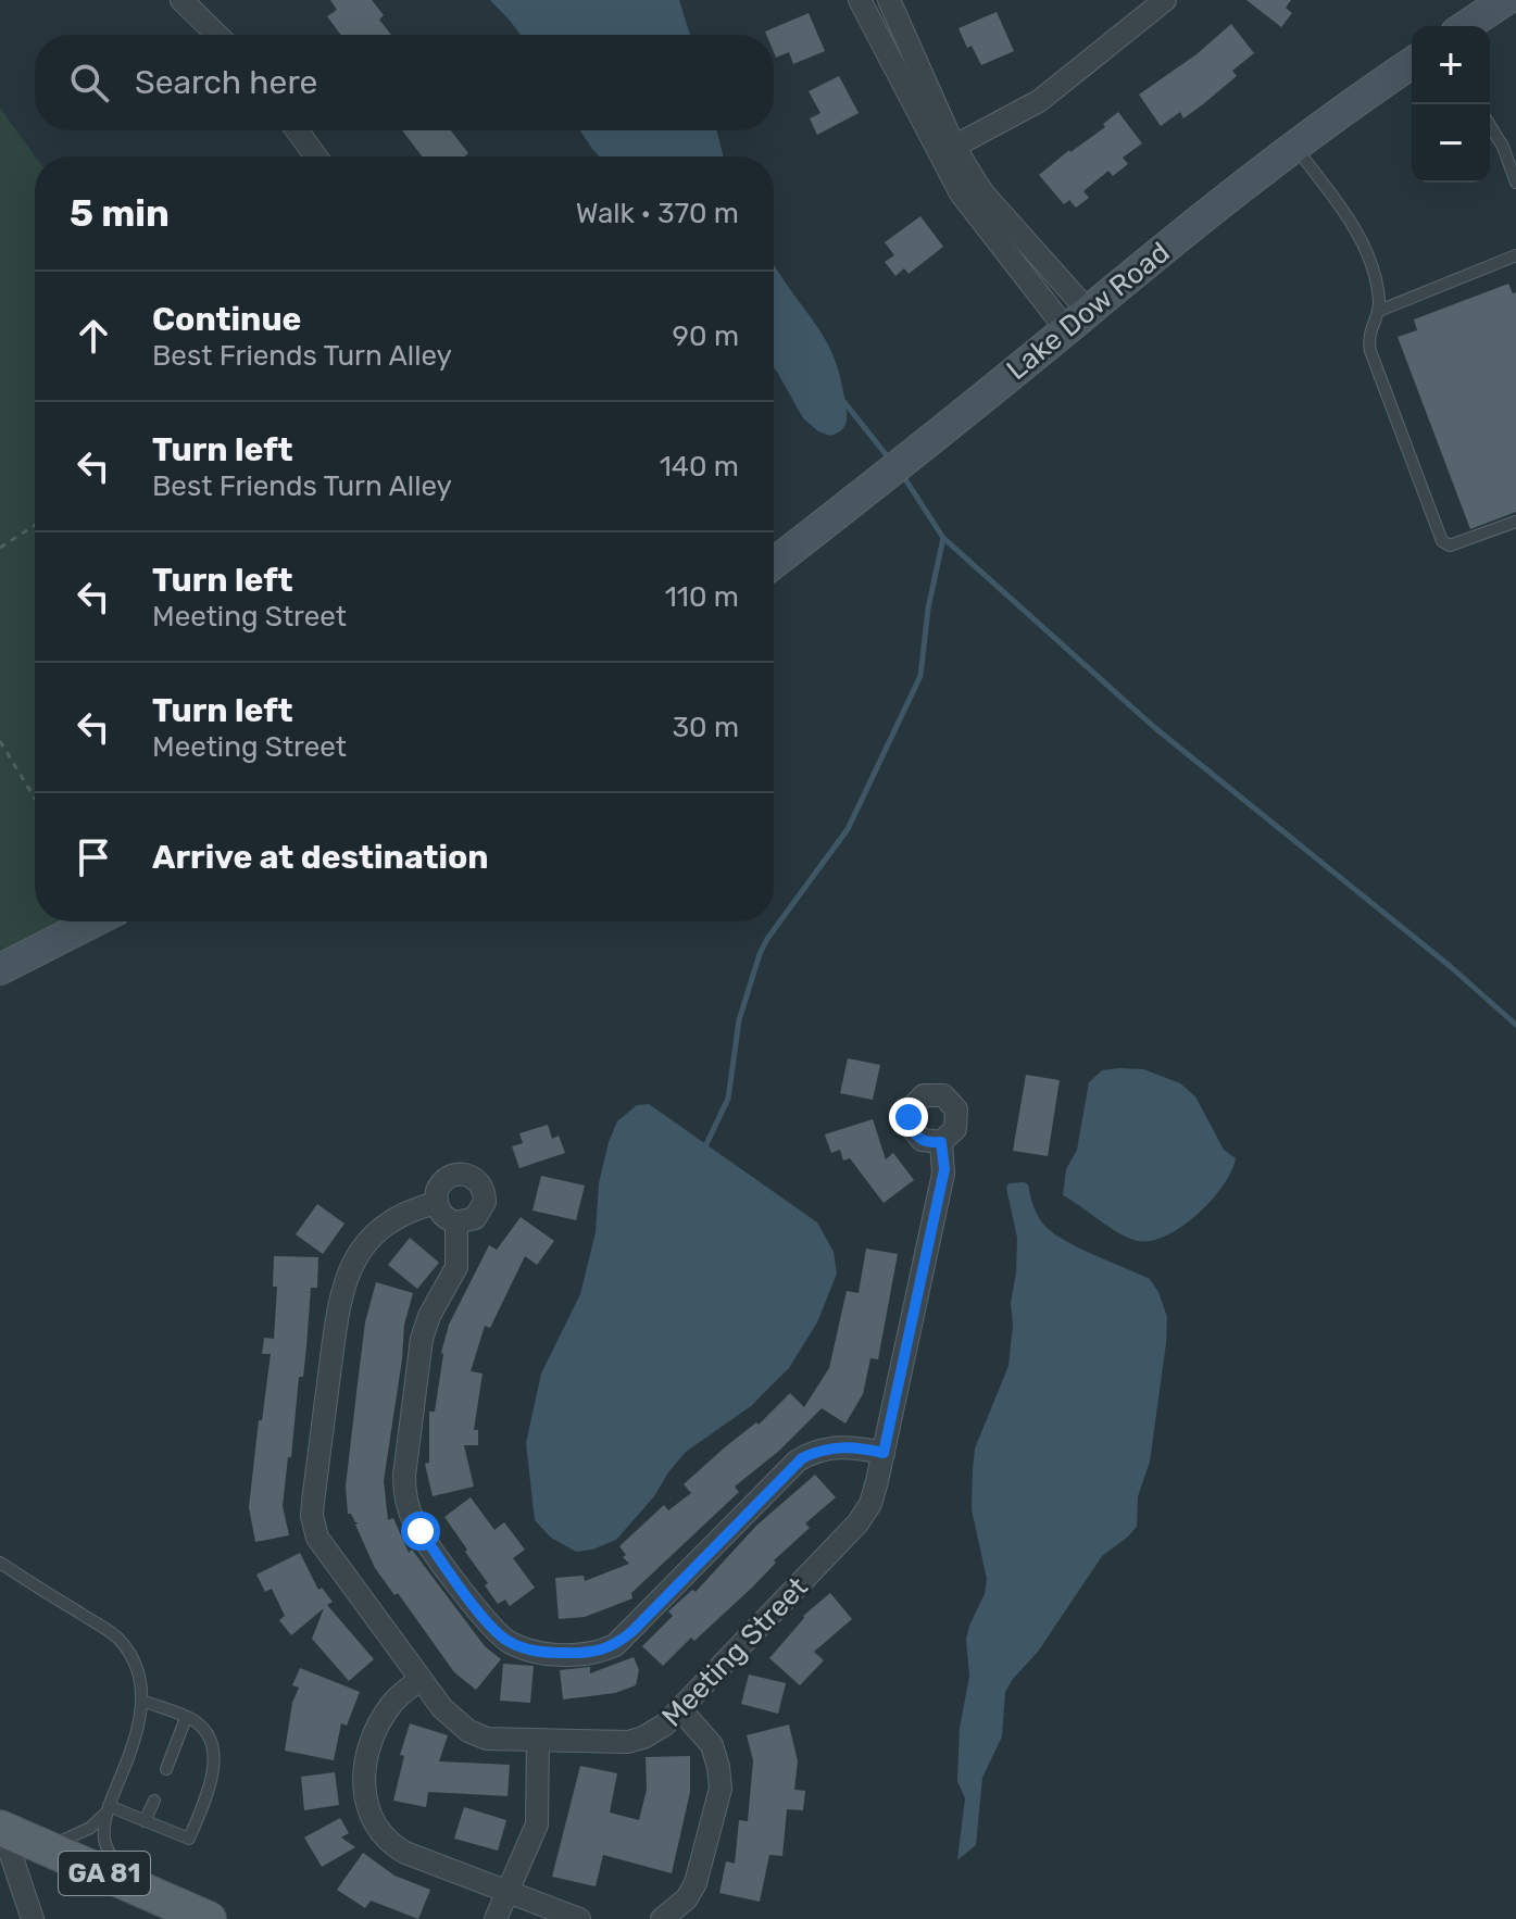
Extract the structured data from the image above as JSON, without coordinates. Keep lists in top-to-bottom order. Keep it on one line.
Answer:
{"streets":{"main road":["GA 81"],"street":["Lake Dow Road","Meeting Street"]},"page":{"map_buttons":["+","−"],"search":"Search here","heading":["5 min","Walk · 370 m"],"list":[["Continue","Best Friends Turn Alley","90 m"],["Turn left","Best Friends Turn Alley","140 m"],["Turn left","Meeting Street","110 m"],["Turn left","Meeting Street","30 m"],"Arrive at destination"]}}
